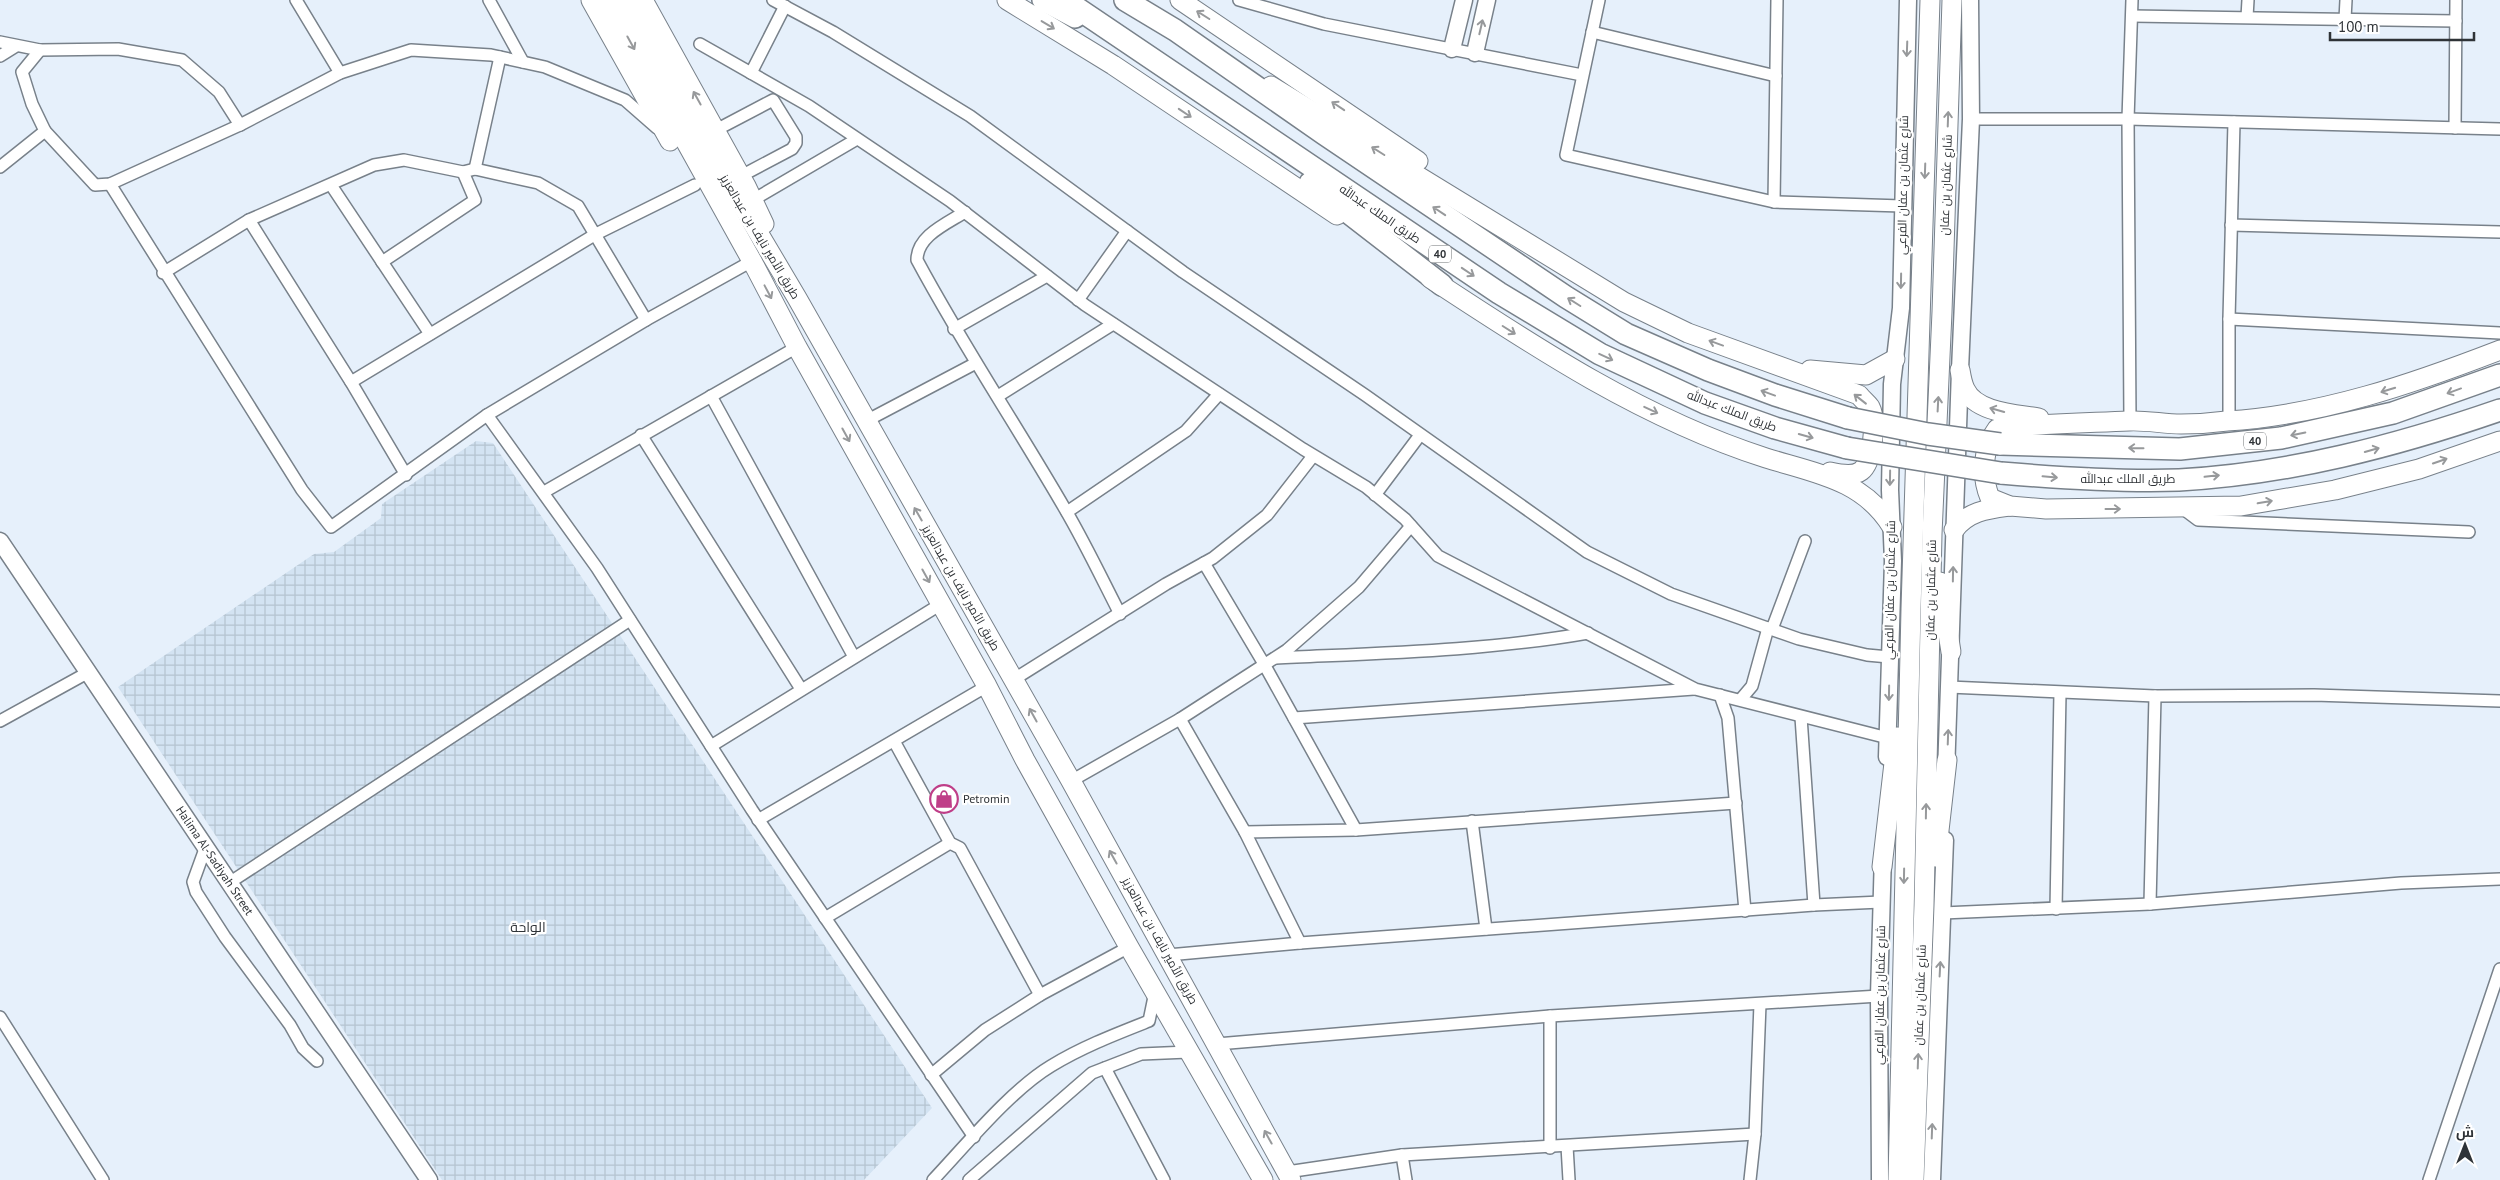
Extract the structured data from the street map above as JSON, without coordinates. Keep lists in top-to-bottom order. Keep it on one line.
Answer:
{"streets":{"highway":["طريق الملك عبدالله","40"],"main road":["شارع عثمان بن عفان الفرعي","شارع عثمان بن عفان","طريق الأمير نايف بن عبدالعزيز","Halima Al-Sadiyah Street"]},"districts":["الواحة"],"places":{"shop":["Petromin"]},"scale_bar":"100 m","north":"top"}
